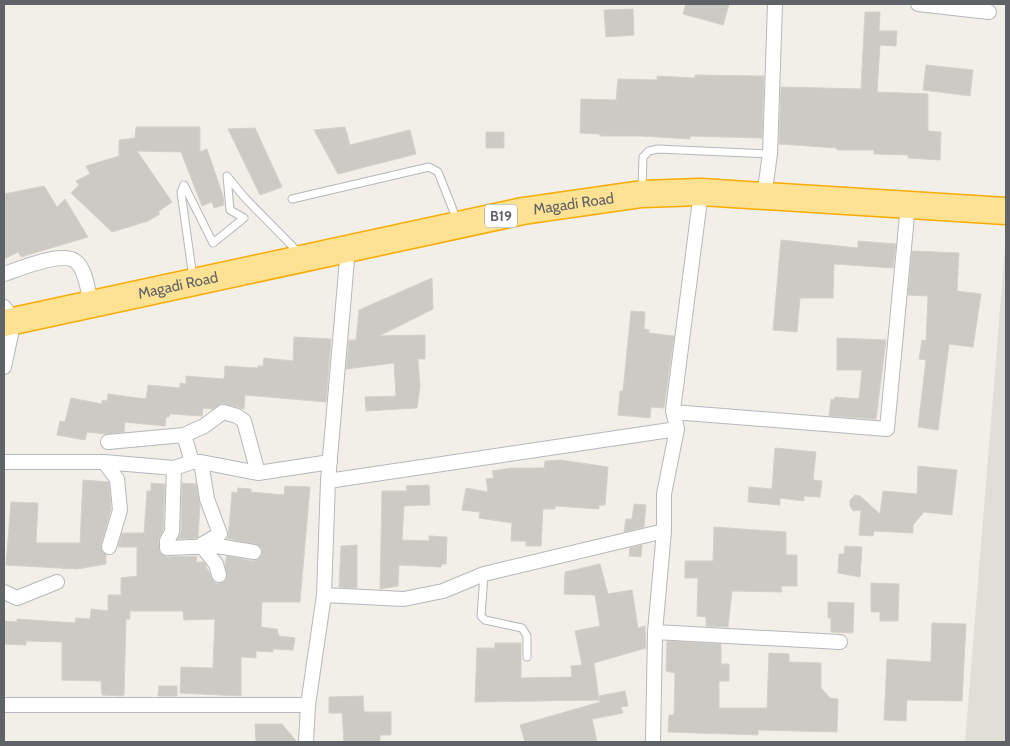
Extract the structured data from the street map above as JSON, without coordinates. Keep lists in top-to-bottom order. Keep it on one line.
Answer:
{"streets":{"highway":["Magadi Road","B19"]}}
